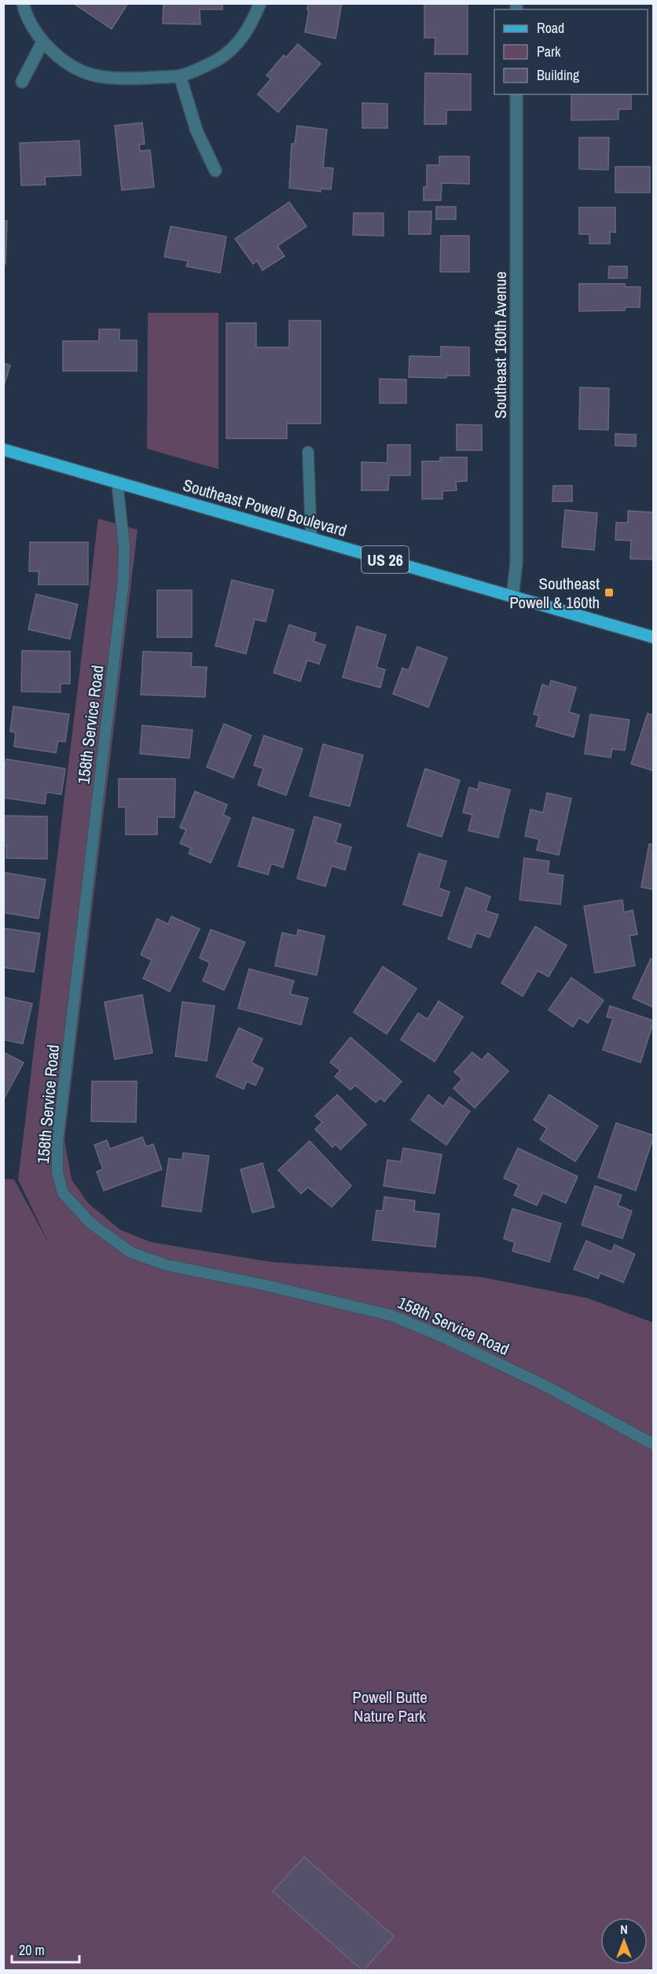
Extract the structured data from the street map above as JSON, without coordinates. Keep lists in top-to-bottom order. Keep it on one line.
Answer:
{"streets":{"main road":["Southeast Powell Boulevard","US 26"],"street":["Southeast 160th Avenue"],"lane":["158th Service Road"]},"crossings":[["Southeast 160th Avenue","Southeast Powell Boulevard"],["Southeast Powell Boulevard","158th Service Road"]],"parks":["Powell Butte Nature Park"],"places":{"transit":["Southeast Powell & 160th"]},"legend":["Road","Park","Building"],"scale_bar":"20 m","north":"top"}
